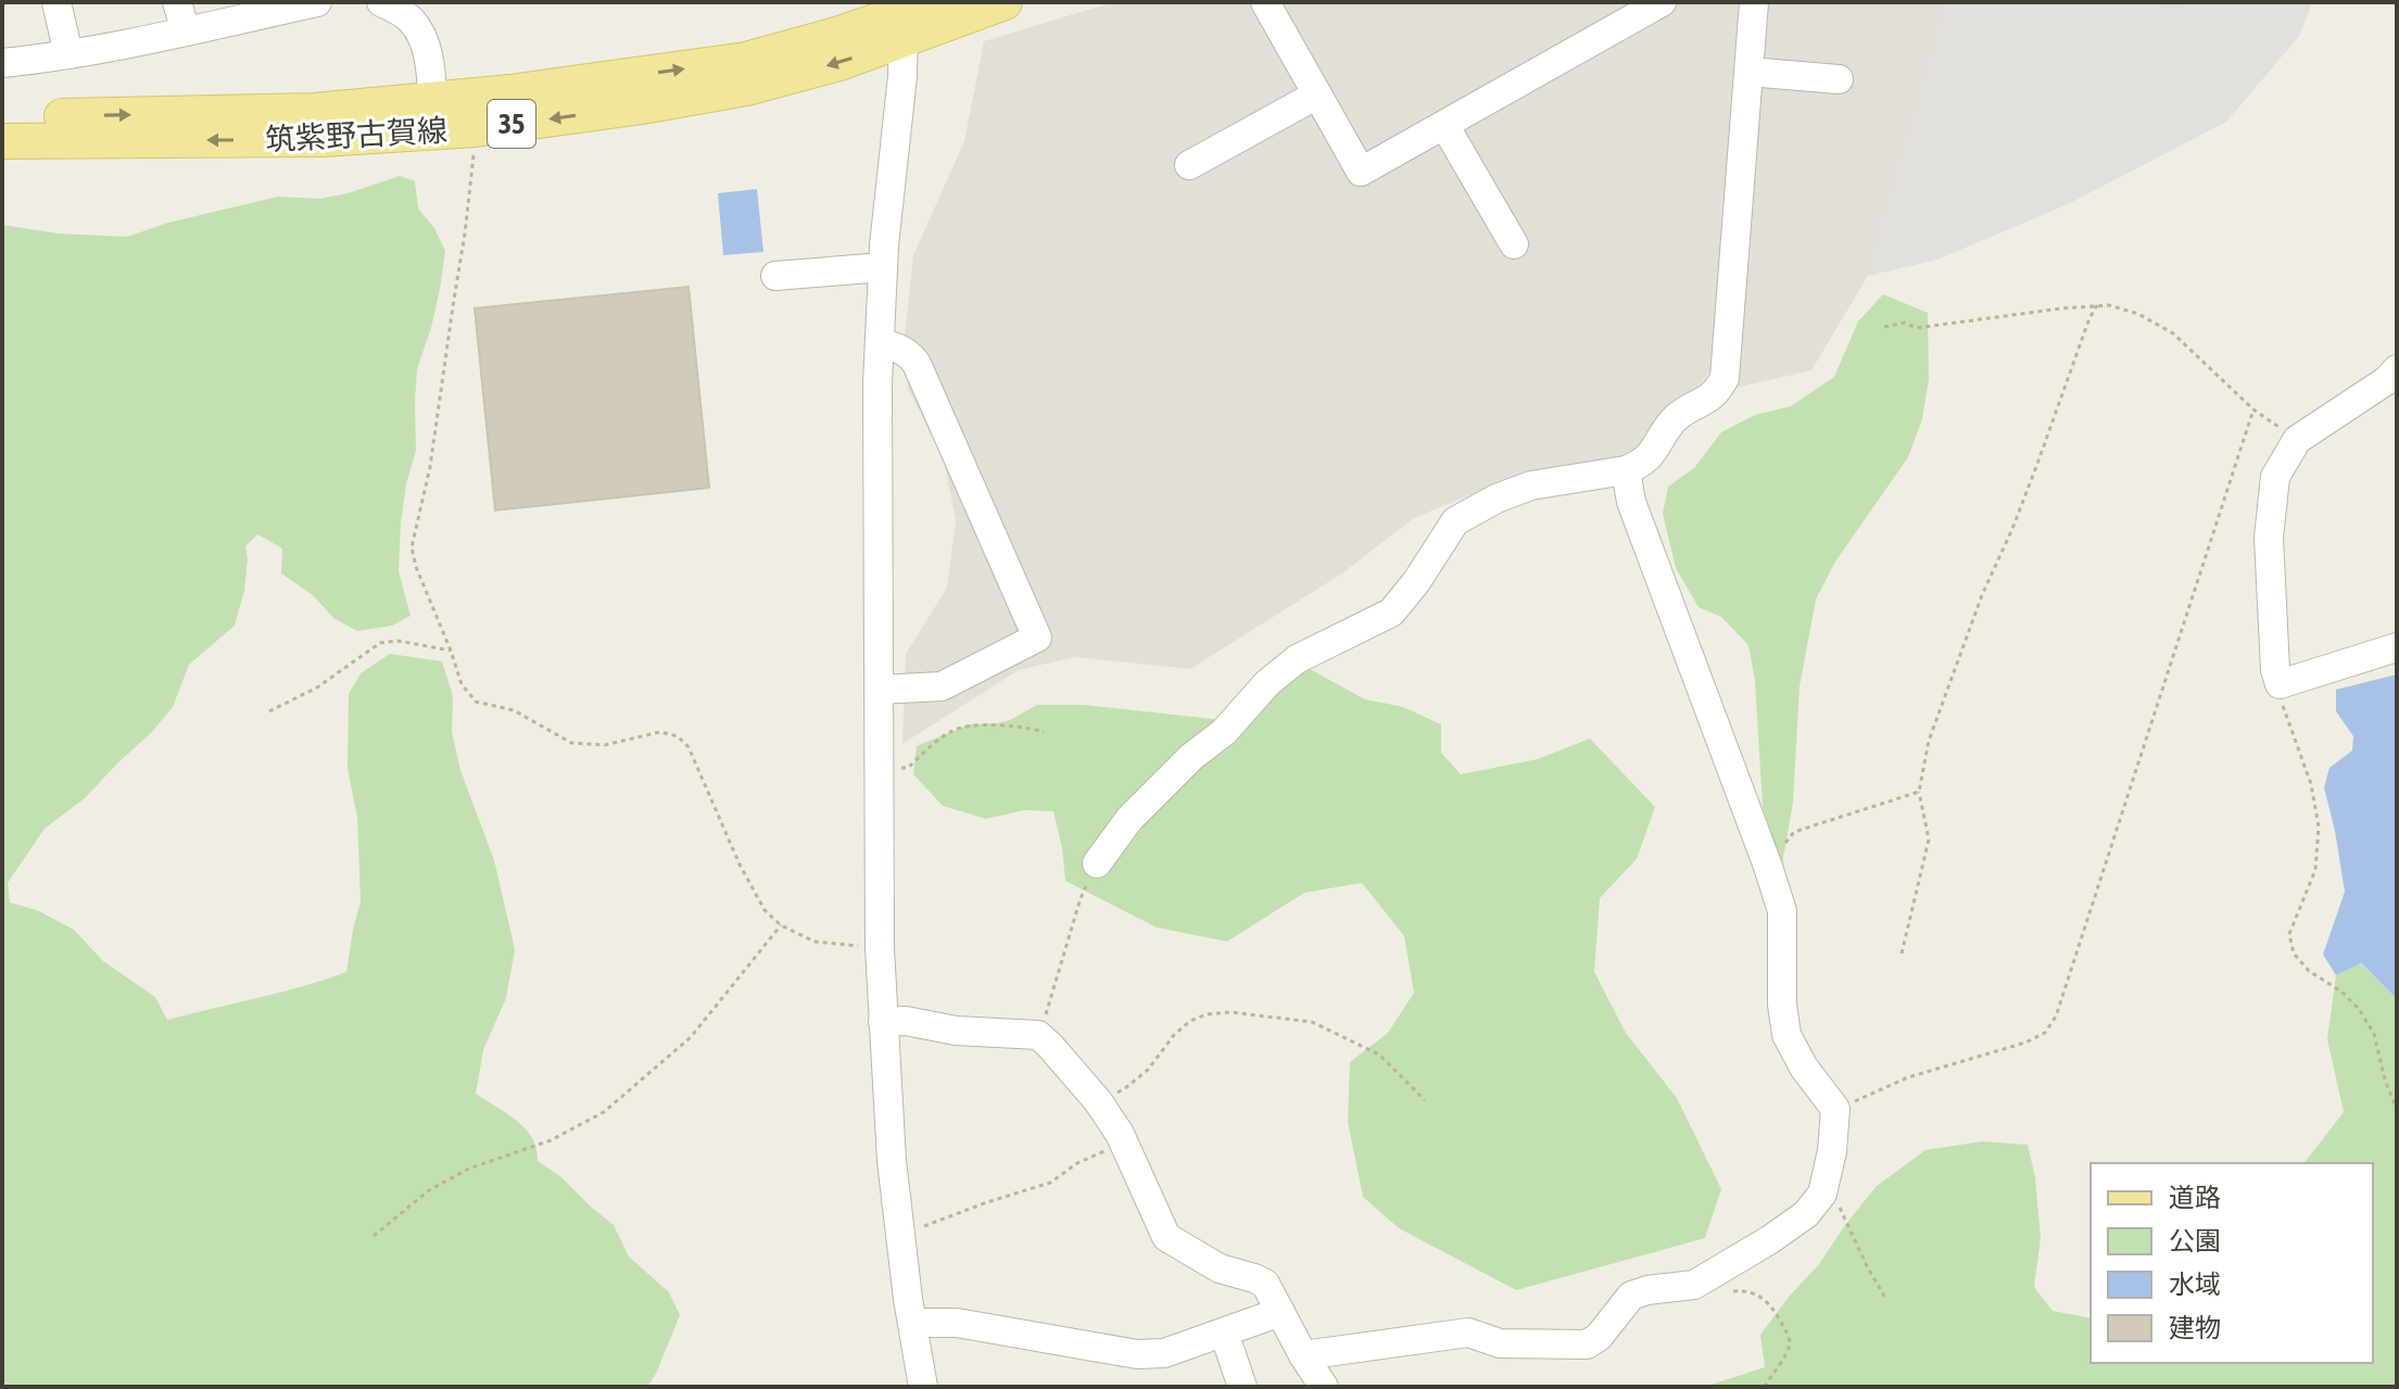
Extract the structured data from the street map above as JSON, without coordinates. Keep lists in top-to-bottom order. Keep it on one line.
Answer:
{"streets":{"main road":["35","筑紫野古賀線"]},"legend":["道路","公園","水域","建物"]}
